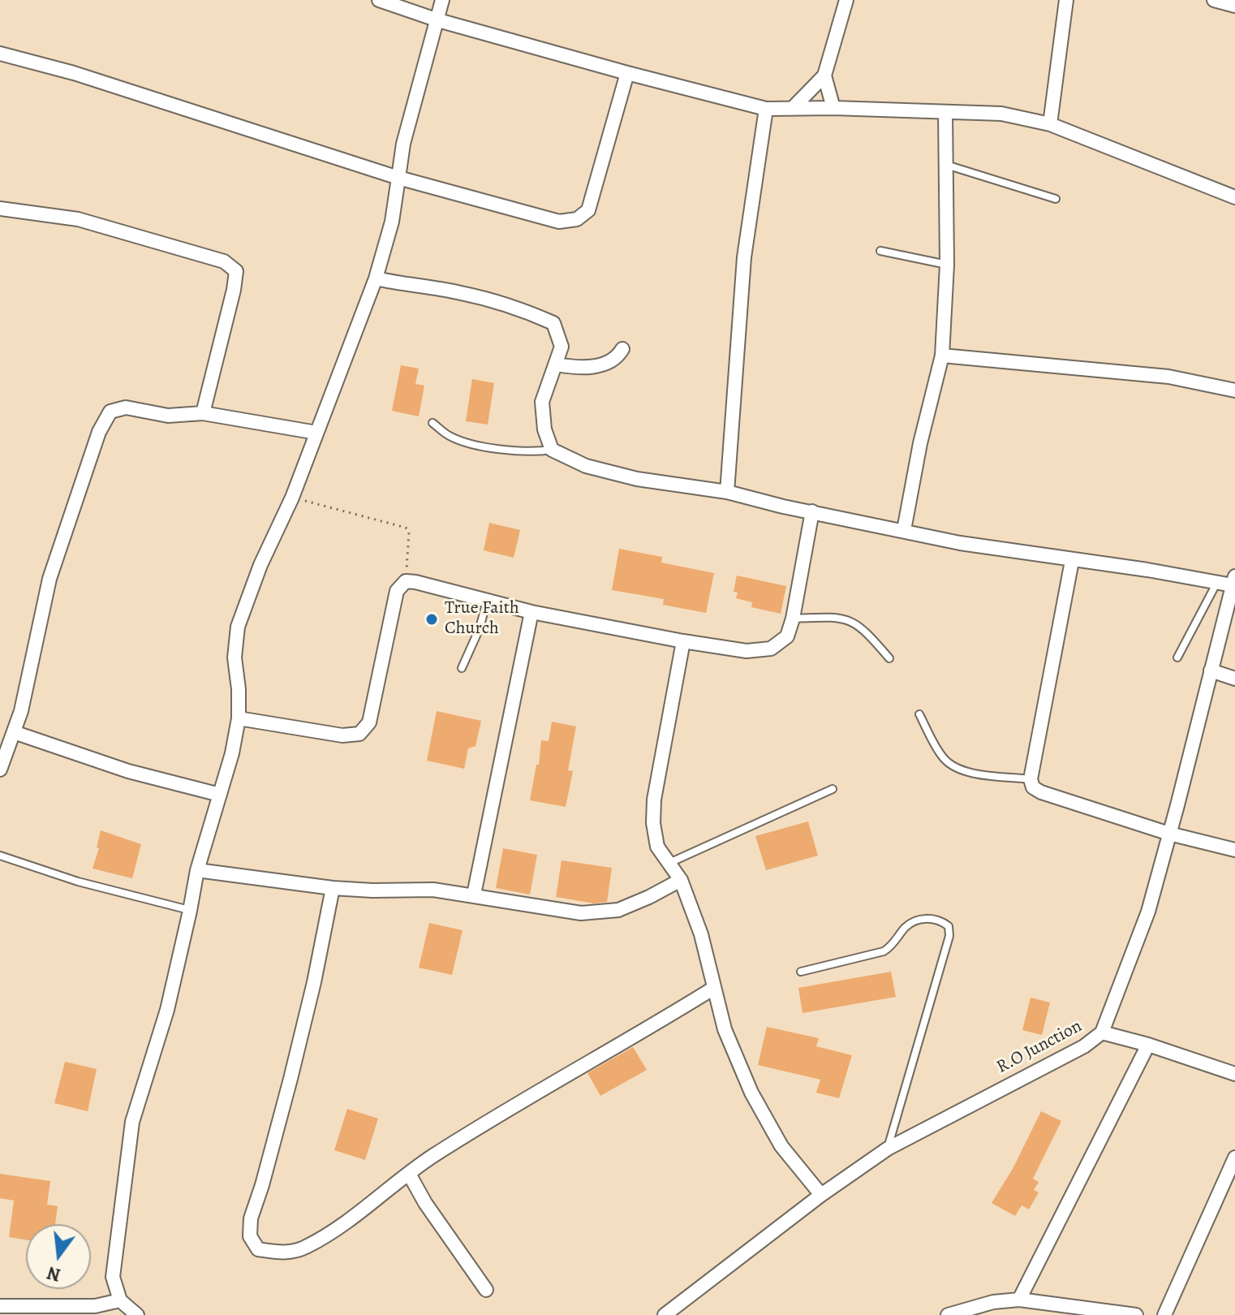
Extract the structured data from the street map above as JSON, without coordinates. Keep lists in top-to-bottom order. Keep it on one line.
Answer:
{"streets":{"street":["R.O Junction"]},"places":["True Faith Church"],"north":"bottom"}
